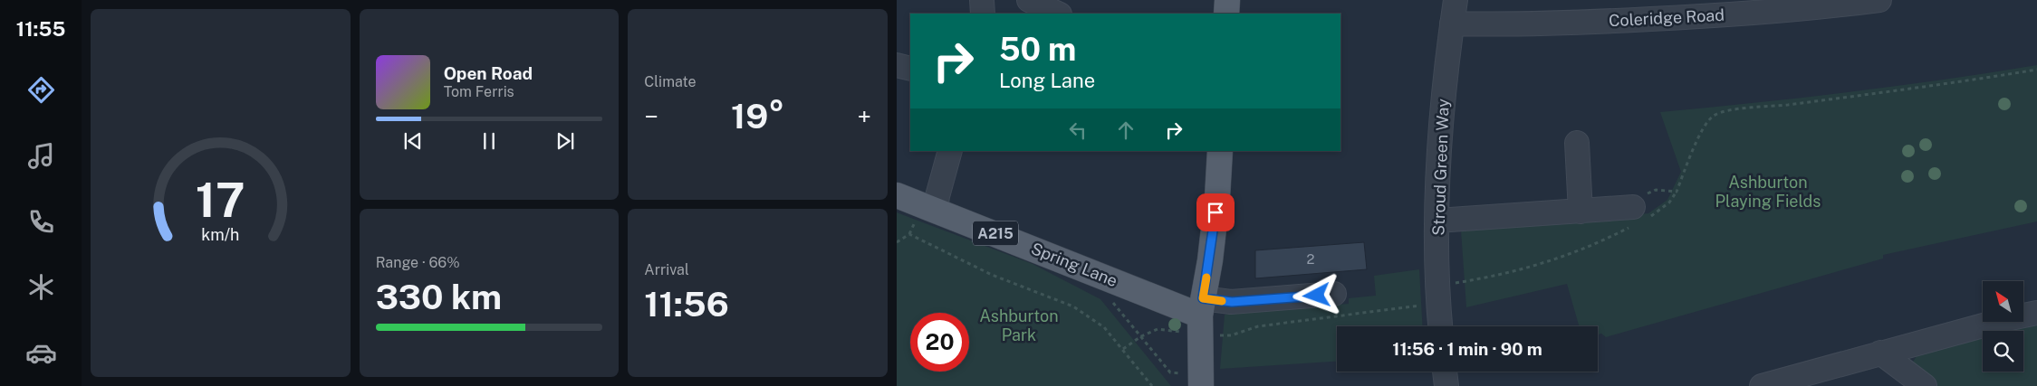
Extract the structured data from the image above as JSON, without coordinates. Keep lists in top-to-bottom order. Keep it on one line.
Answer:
{"streets":{"main road":["A215","Spring Lane"],"street":["Coleridge Road","Stroud Green Way"]},"crossings":[["Coleridge Road","Stroud Green Way"]],"parks":["Ashburton Playing Fields","Ashburton Park"],"house_numbers":["2"],"north":"top left","page":{"tabs":"11:55","tile":["Climate",["Range · 66%","330 km"],["Arrival","11:56"]],"turn":["50 m","Long Lane"],"song":["Open Road","Tom Ferris"],"heat":["−","19°","+"],"limit":"20","trip":"11:56 · 1 min · 90 m","gauge":["17","km/h"]}}
